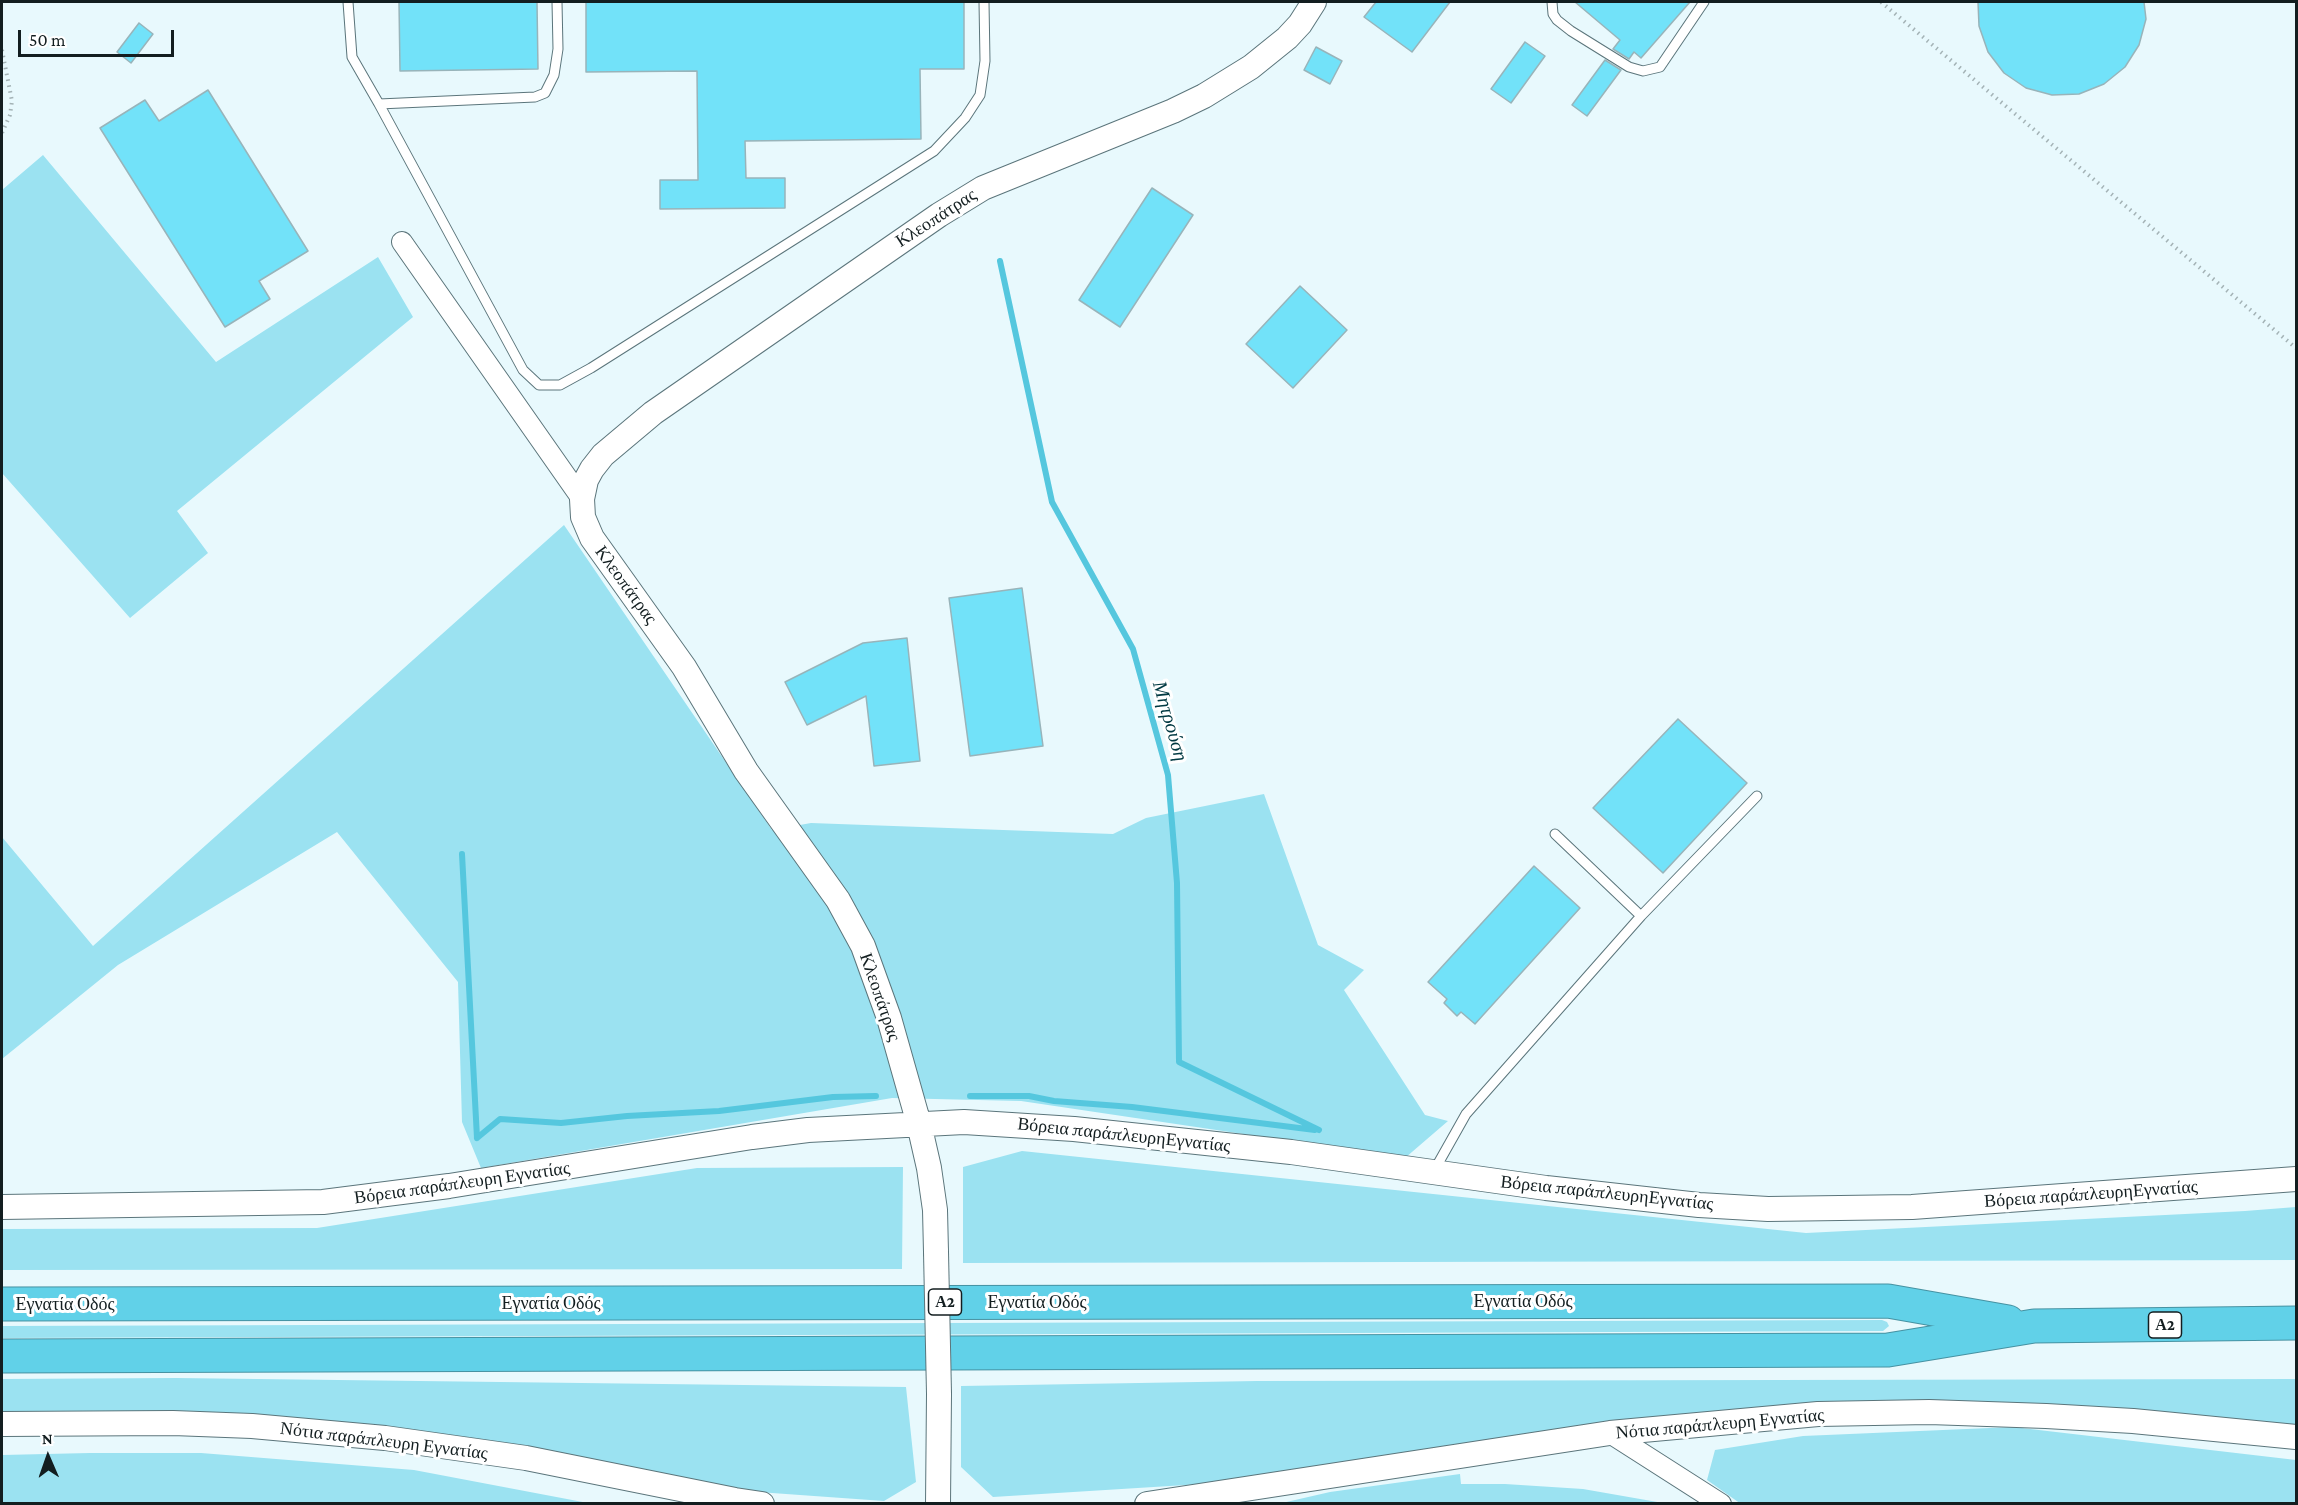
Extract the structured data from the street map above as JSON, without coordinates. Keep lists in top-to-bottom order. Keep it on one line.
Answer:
{"streets":{"highway":["Εγνατία Οδός","Α2"],"street":["Κλεοπάτρας","Βόρεια παράπλευρηΕγνατίας","Βόρεια παράπλευρη Εγνατίας","Νότια παράπλευρη Εγνατίας"]},"crossings":[["Κλεοπάτρας","Βόρεια παράπλευρηΕγνατίας"],["Κλεοπάτρας","Βόρεια παράπλευρη Εγνατίας"],["Βόρεια παράπλευρηΕγνατίας","Βόρεια παράπλευρη Εγνατίας"]],"water":["Μητρούση"],"scale_bar":"50 m","north":"top"}
